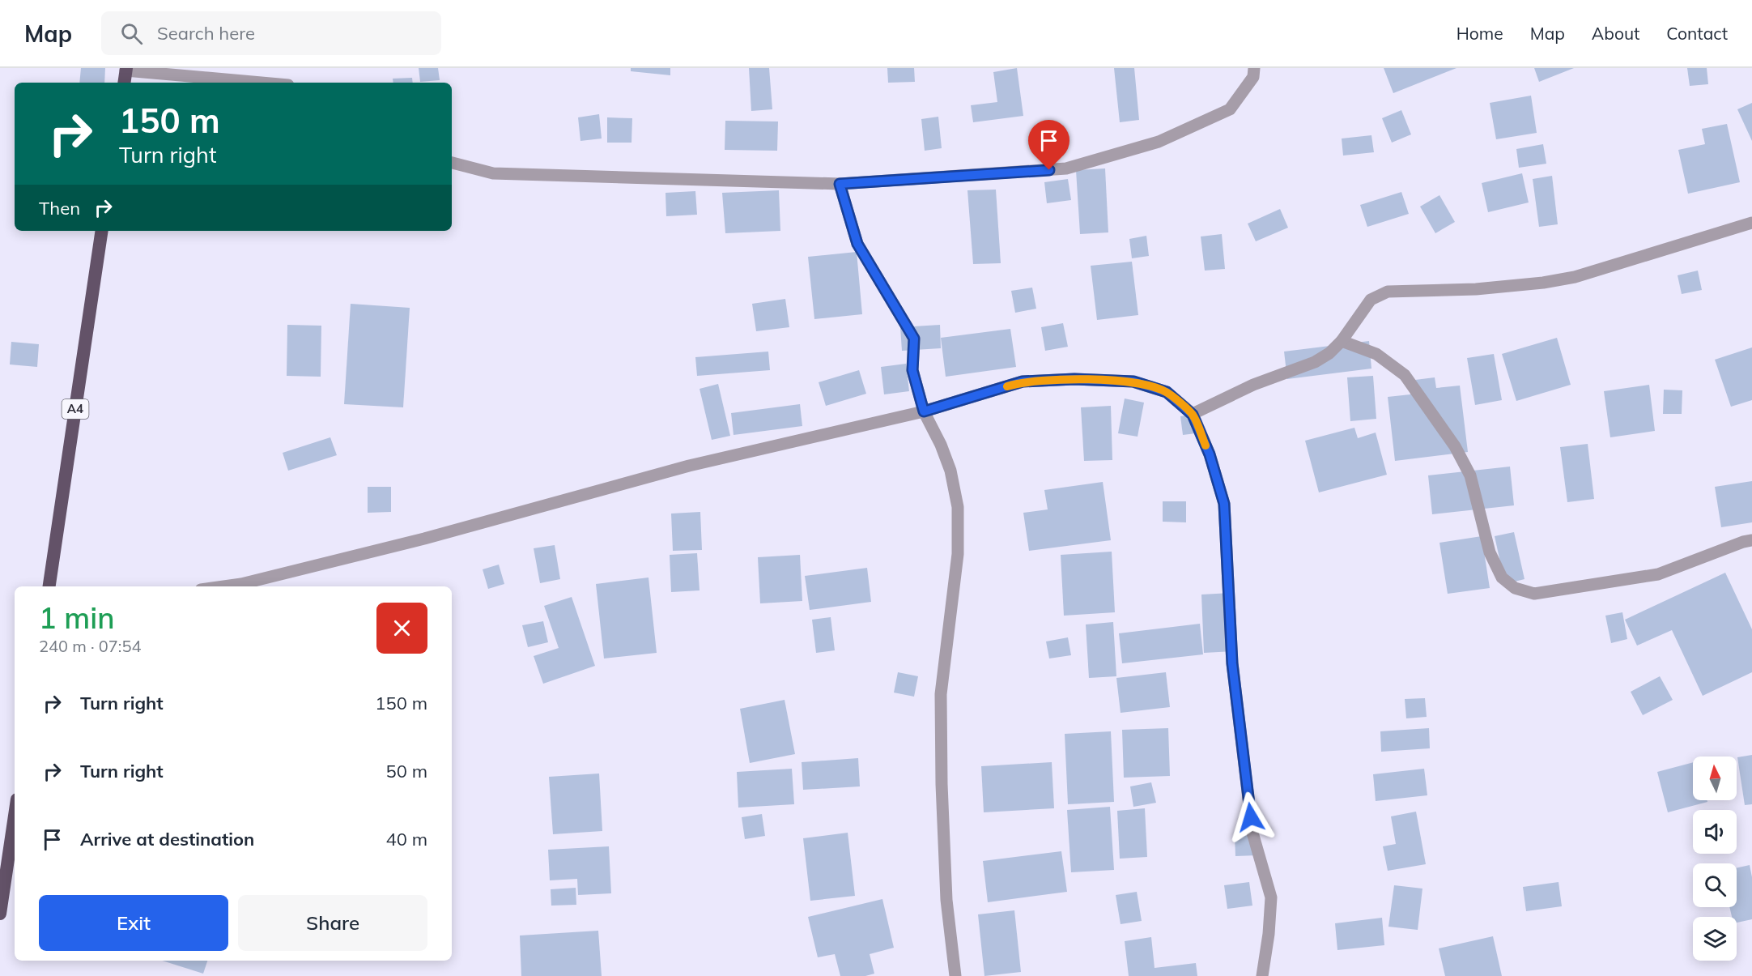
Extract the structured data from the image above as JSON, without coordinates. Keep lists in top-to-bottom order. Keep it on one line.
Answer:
{"streets":{"highway":["A4"]},"north":"top","page":{"header":"Map","search":"Search here","nav":["Home","Map","About","Contact"],"turn":["150 m","Turn right"],"then":"Then","heading":["1 min","240 m · 07:54"],"list":[{"name":"Turn right","value":"150 m"},{"name":"Turn right","value":"50 m"},{"name":"Arrive at destination","value":"40 m"}],"buttons":["Exit","Share"]}}
